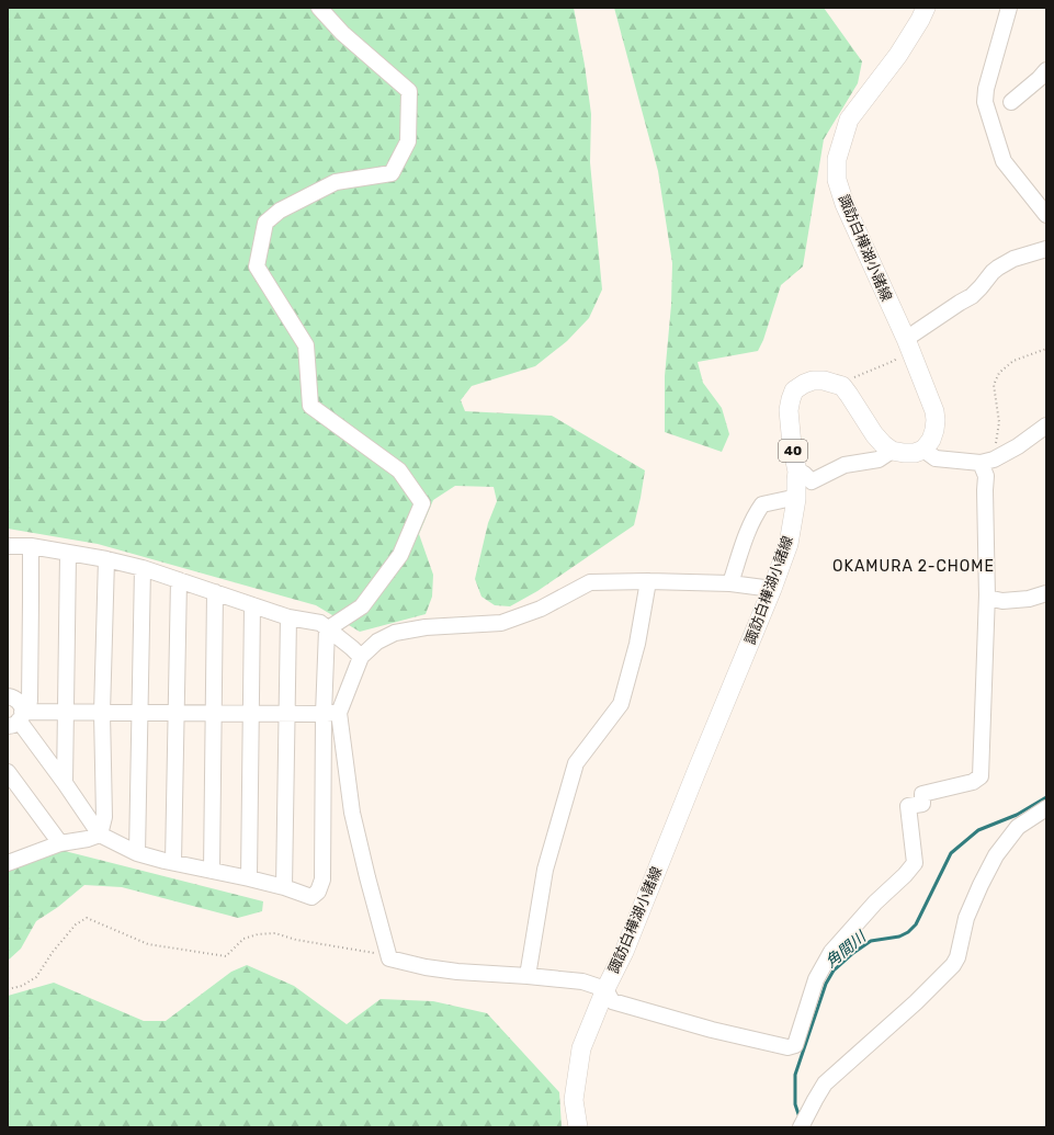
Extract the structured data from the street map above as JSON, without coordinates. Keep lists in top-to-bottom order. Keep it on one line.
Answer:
{"streets":{"main road":["諏訪白樺湖小諸線","40"]},"districts":["OKAMURA 2-CHOME"],"water":["角間川"]}
